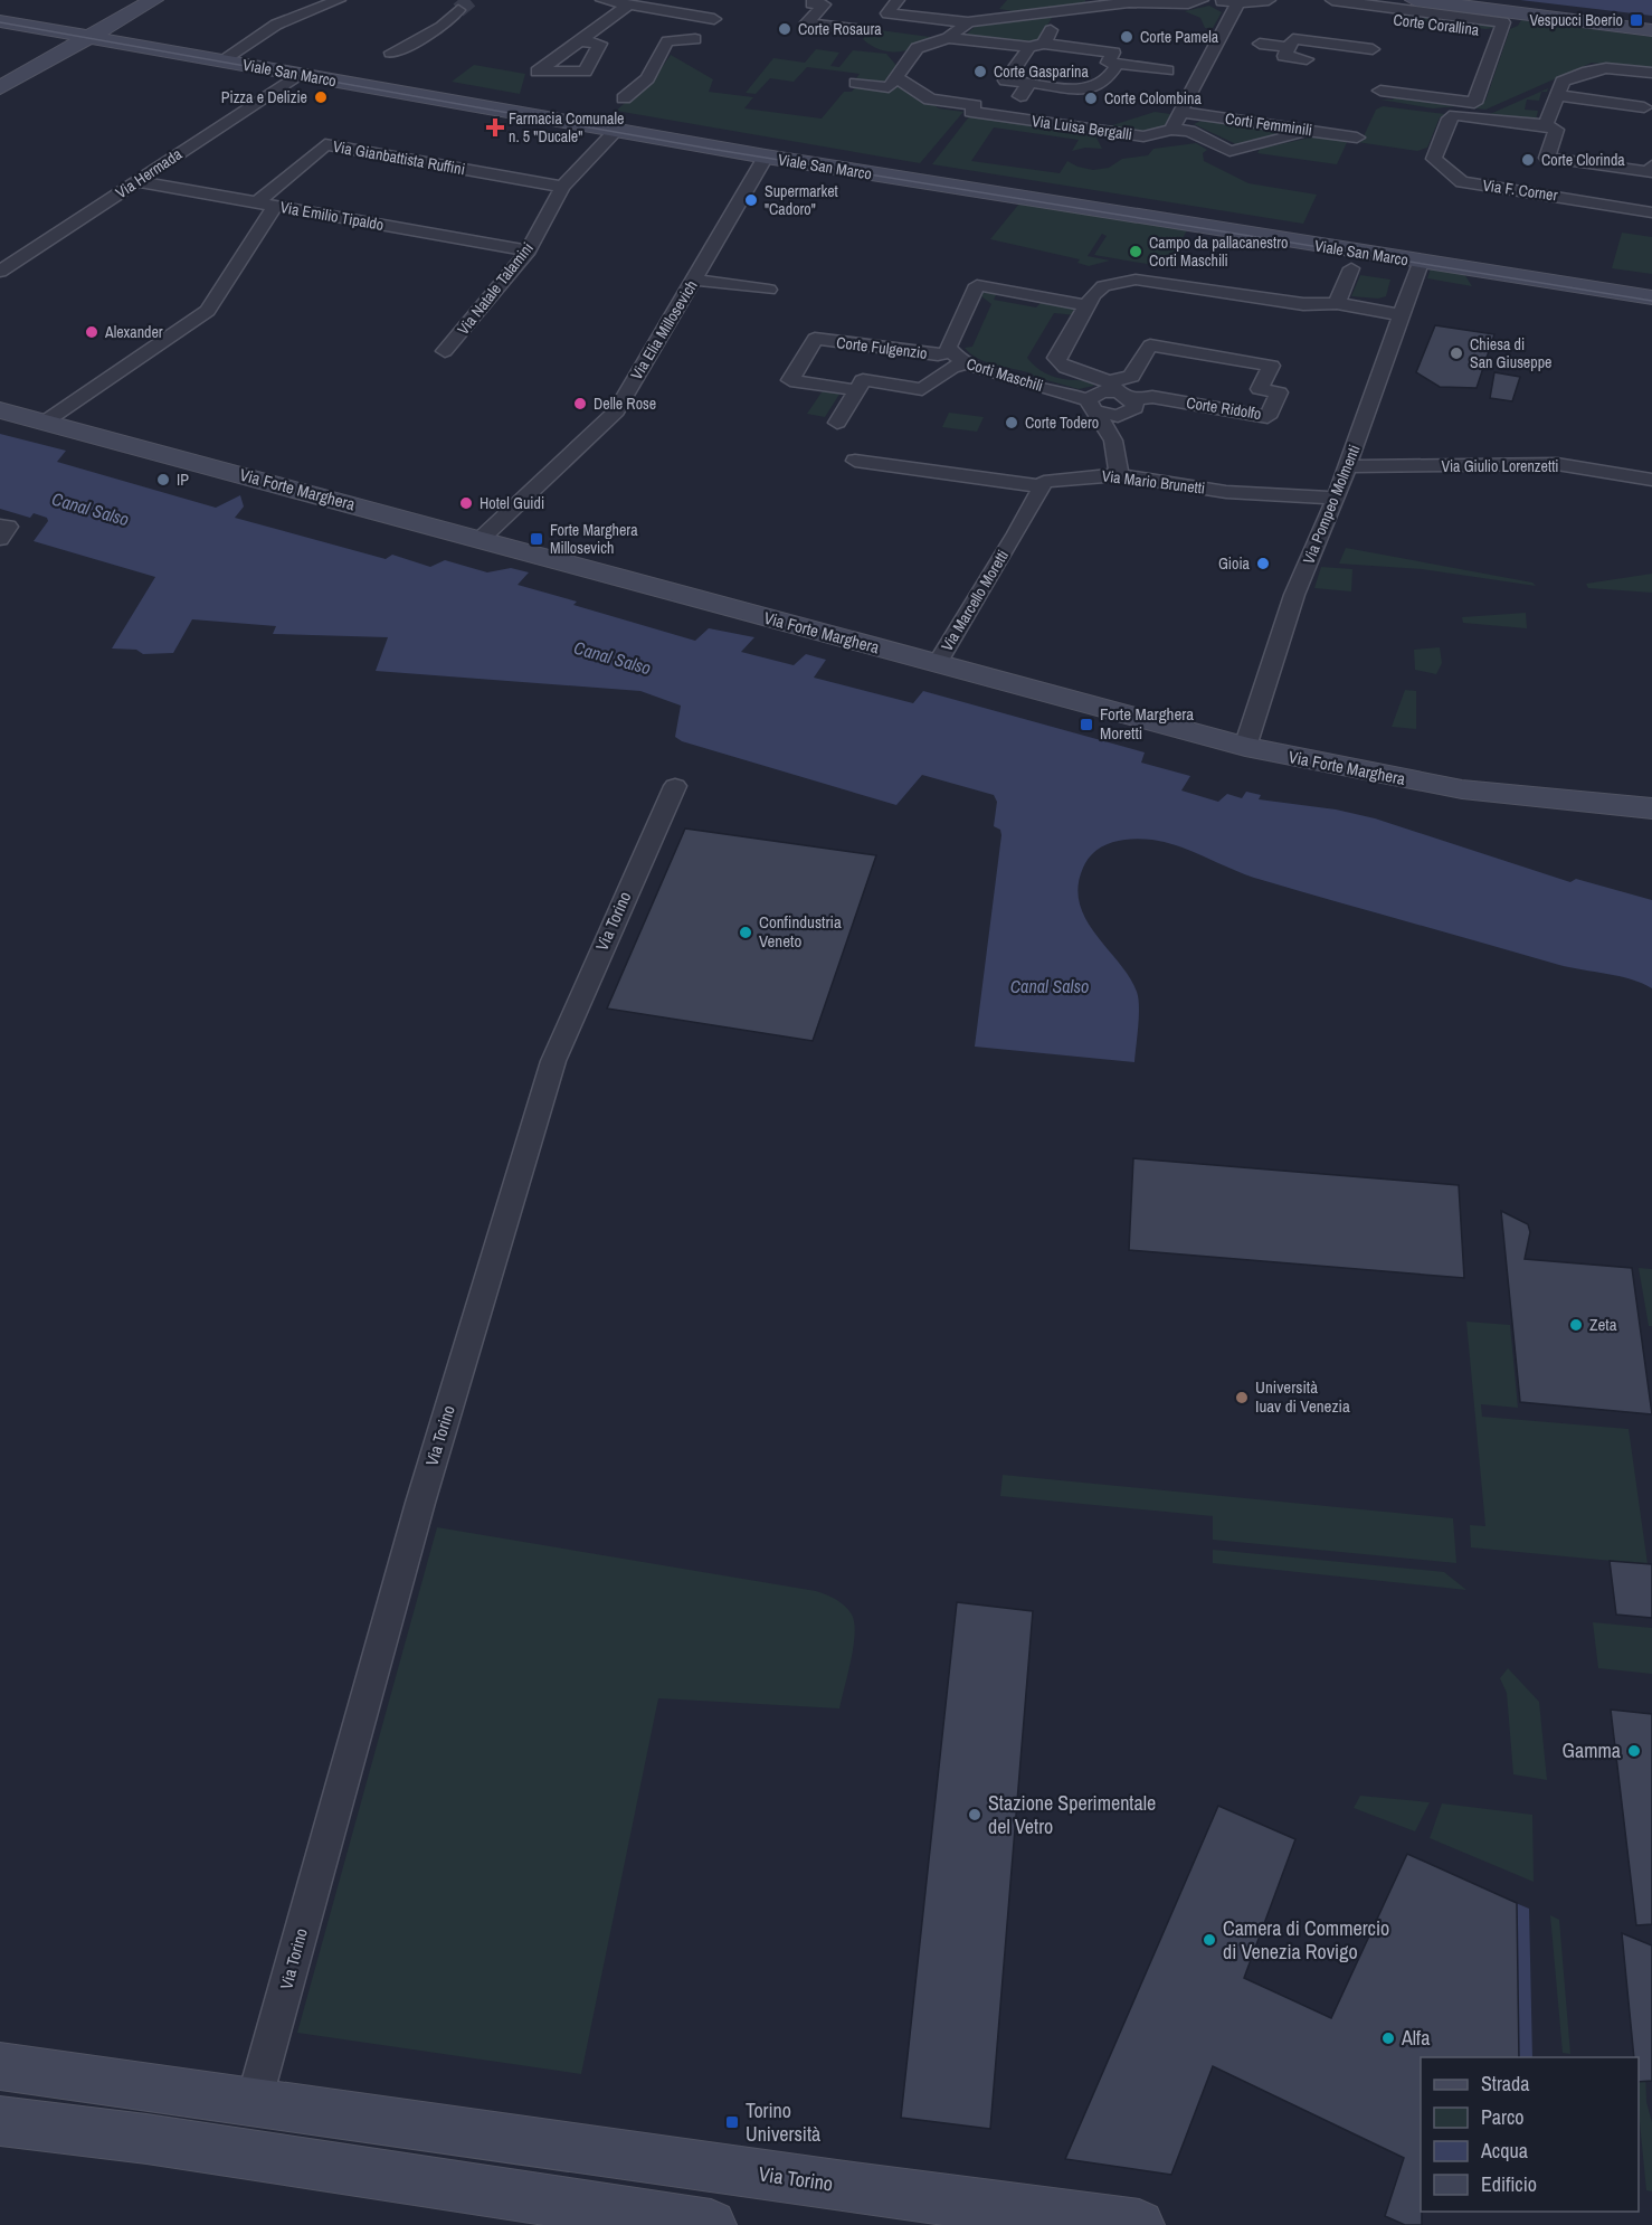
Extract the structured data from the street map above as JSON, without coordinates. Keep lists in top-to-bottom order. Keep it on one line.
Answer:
{"streets":{"street":["Corte Corallina","Viale San Marco","Corti Femminili","Via Luisa Bergalli","Via Gianbattista Ruffini","Via Hermada","Via F. Corner","Via Emilio Tipaldo","Via Natale Talamini","Via Elia Millosevich","Corte Fulgenzio","Corti Maschili","Corte Ridolfo","Via Giulio Lorenzetti","Via Mario Brunetti","Via Forte Marghera","Via Pompeo Molmenti","Via Marcello Moretti","Via Torino"]},"crossings":[["Viale San Marco","Via Hermada"],["Viale San Marco","Via Natale Talamini"],["Viale San Marco","Via Elia Millosevich"],["Viale San Marco","Via Pompeo Molmenti"],["Via Gianbattista Ruffini","Via Emilio Tipaldo"],["Via Gianbattista Ruffini","Via Natale Talamini"],["Via Hermada","Via Emilio Tipaldo"],["Via Emilio Tipaldo","Via Natale Talamini"],["Via Elia Millosevich","Via Forte Marghera"],["Corte Fulgenzio","Corti Maschili"],["Corti Maschili","Corte Ridolfo"],["Corti Maschili","Via Pompeo Molmenti"],["Via Giulio Lorenzetti","Via Pompeo Molmenti"],["Via Mario Brunetti","Via Pompeo Molmenti"],["Via Mario Brunetti","Via Marcello Moretti"],["Via Forte Marghera","Via Pompeo Molmenti"],["Via Forte Marghera","Via Marcello Moretti"]],"water":["Canal Salso"],"places":{"transit":["Vespucci Boerio","Forte Marghera Millosevich","Forte Marghera Moretti","Torino Università"],"other":["Corte Rosaura","Corte Pamela","Corte Gasparina","Pizza e Delizie","Corte Colombina","Corte Clorinda","Supermarket \"Cadoro\"","Campo da pallacanestro Corti Maschili","Alexander","Chiesa di San Giuseppe","Delle Rose","Corte Todero","IP","Hotel Guidi","Gioia","Confindustria Veneto","Zeta","Università Iuav di Venezia","Gamma","Stazione Sperimentale del Vetro","Camera di Commercio di Venezia Rovigo","Alfa"],"health":["Farmacia Comunale n. 5 \"Ducale\""]},"legend":["Strada","Parco","Acqua","Edificio"]}
